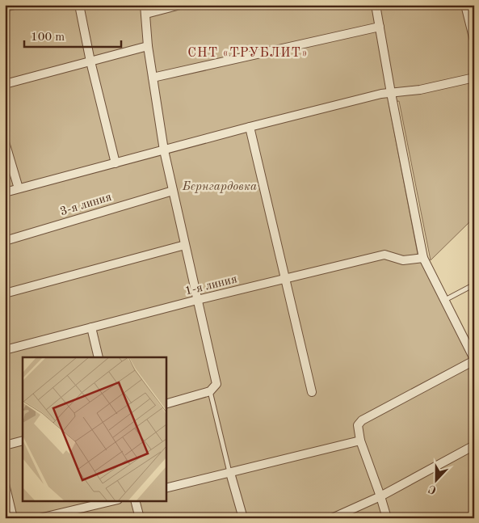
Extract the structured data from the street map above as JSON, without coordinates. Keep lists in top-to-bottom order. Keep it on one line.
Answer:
{"streets":{"street":["3-я линия","1-я линия"]},"districts":["СНТ «ТРУБЛИТ»"],"parks":["Бернгардовка"],"scale_bar":"100 m","north":"bottom"}
